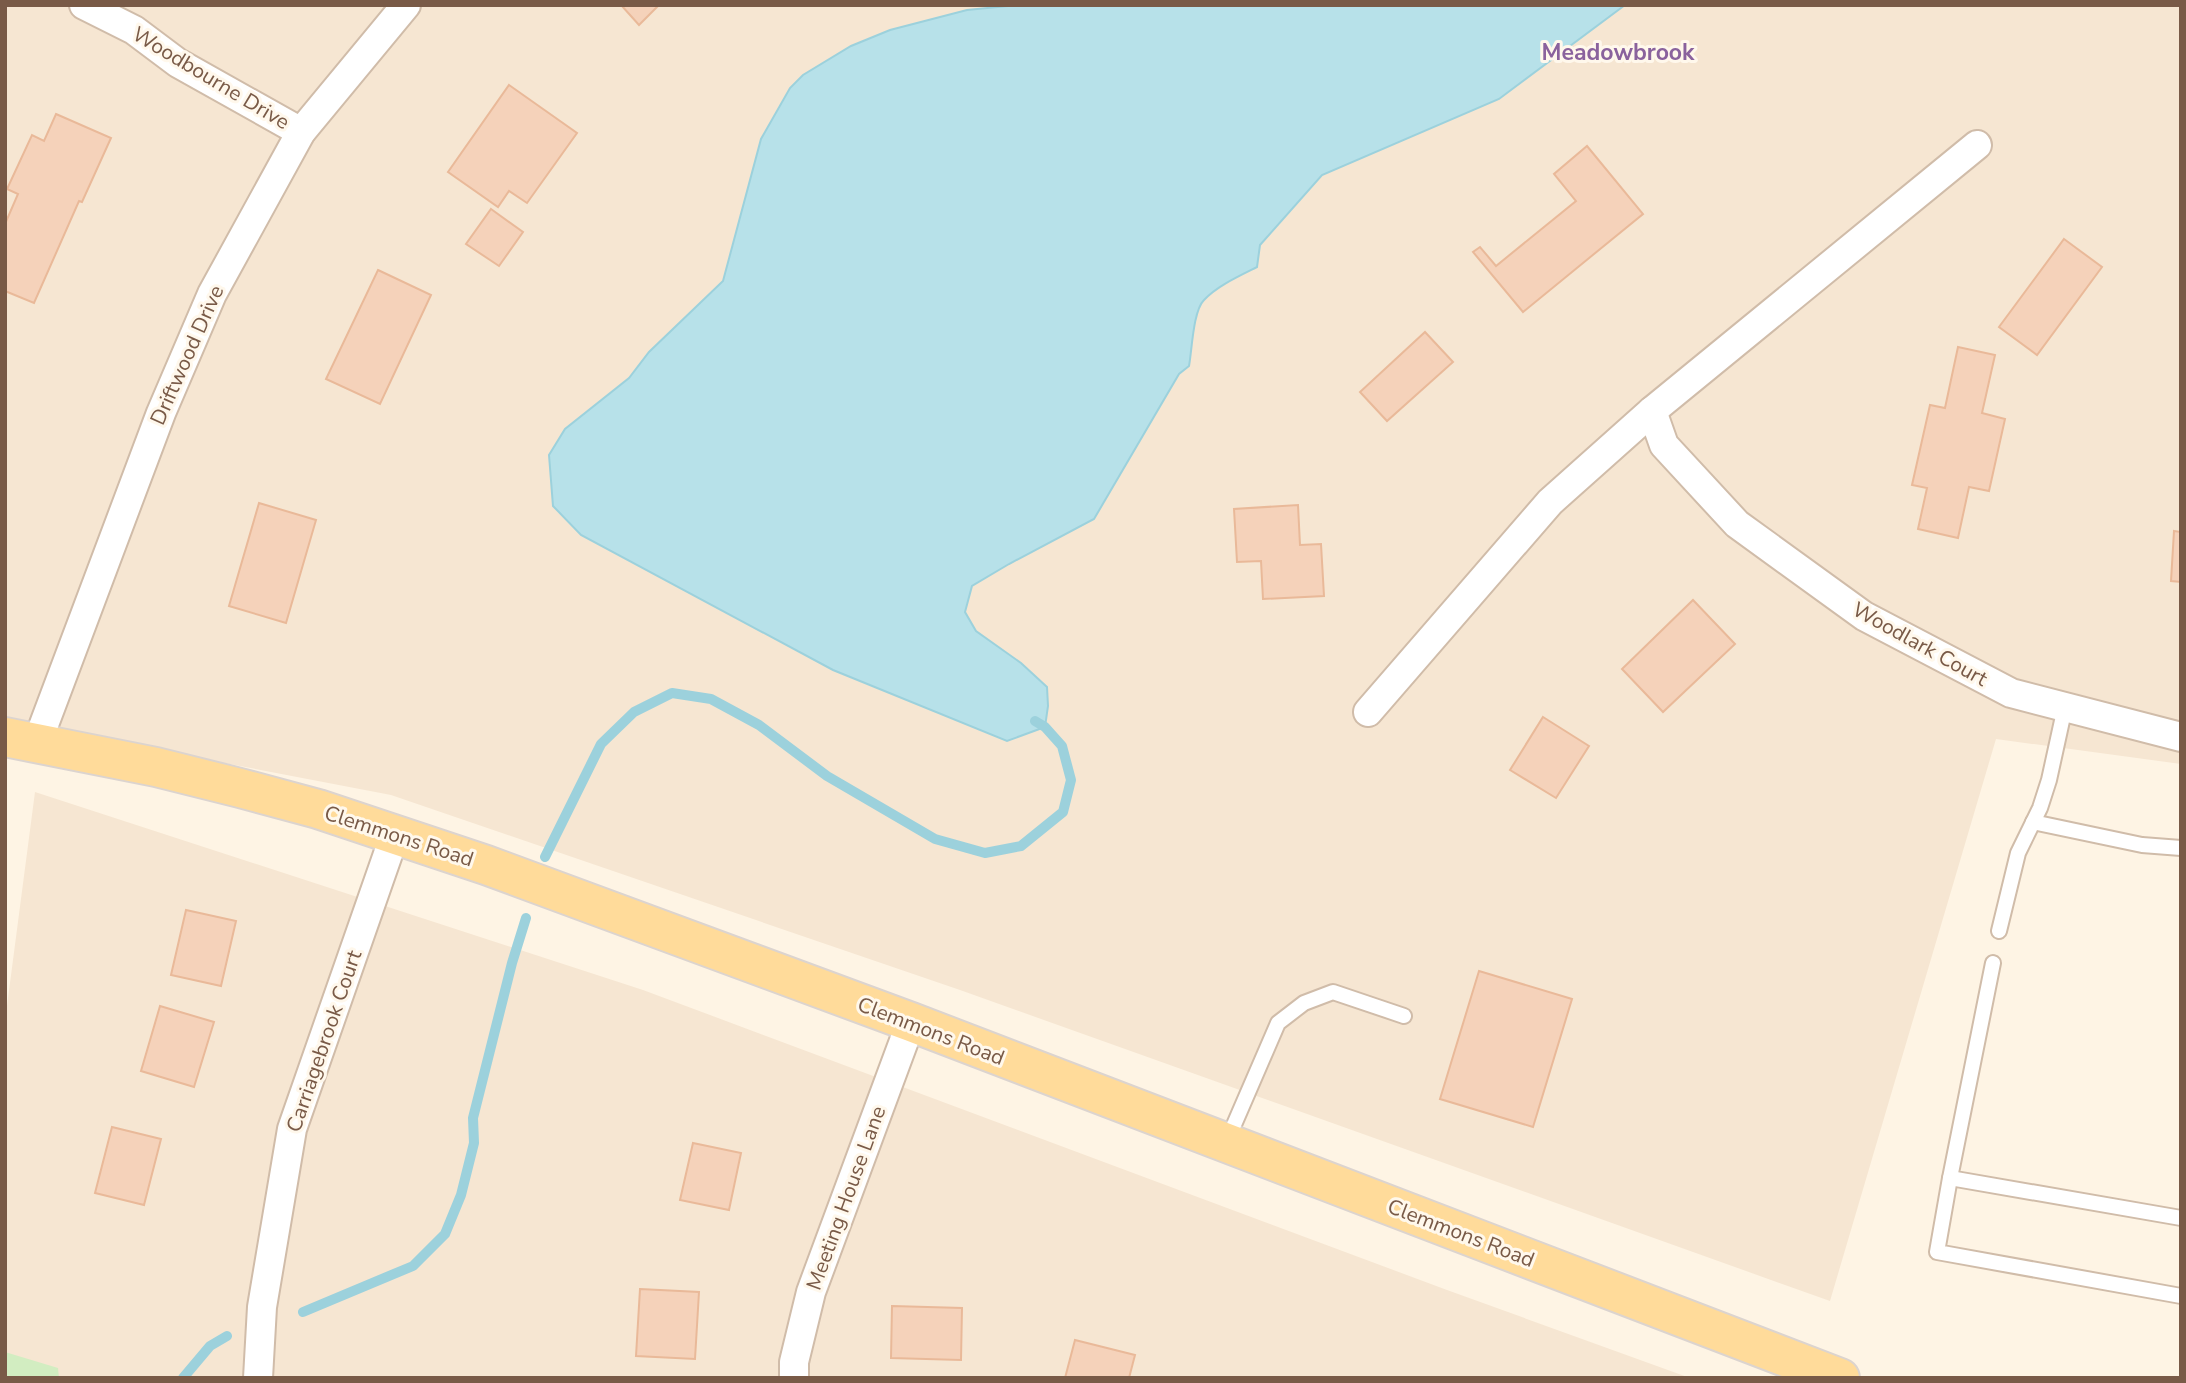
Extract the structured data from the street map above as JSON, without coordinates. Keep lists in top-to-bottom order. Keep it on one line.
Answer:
{"streets":{"main road":["Clemmons Road"],"street":["Woodbourne Drive","Driftwood Drive","Woodlark Court","Carriagebrook Court","Meeting House Lane"]},"crossings":[["Woodbourne Drive","Driftwood Drive"],["Driftwood Drive","Clemmons Road"],["Clemmons Road","Carriagebrook Court"],["Clemmons Road","Meeting House Lane"]],"districts":["Meadowbrook"]}
